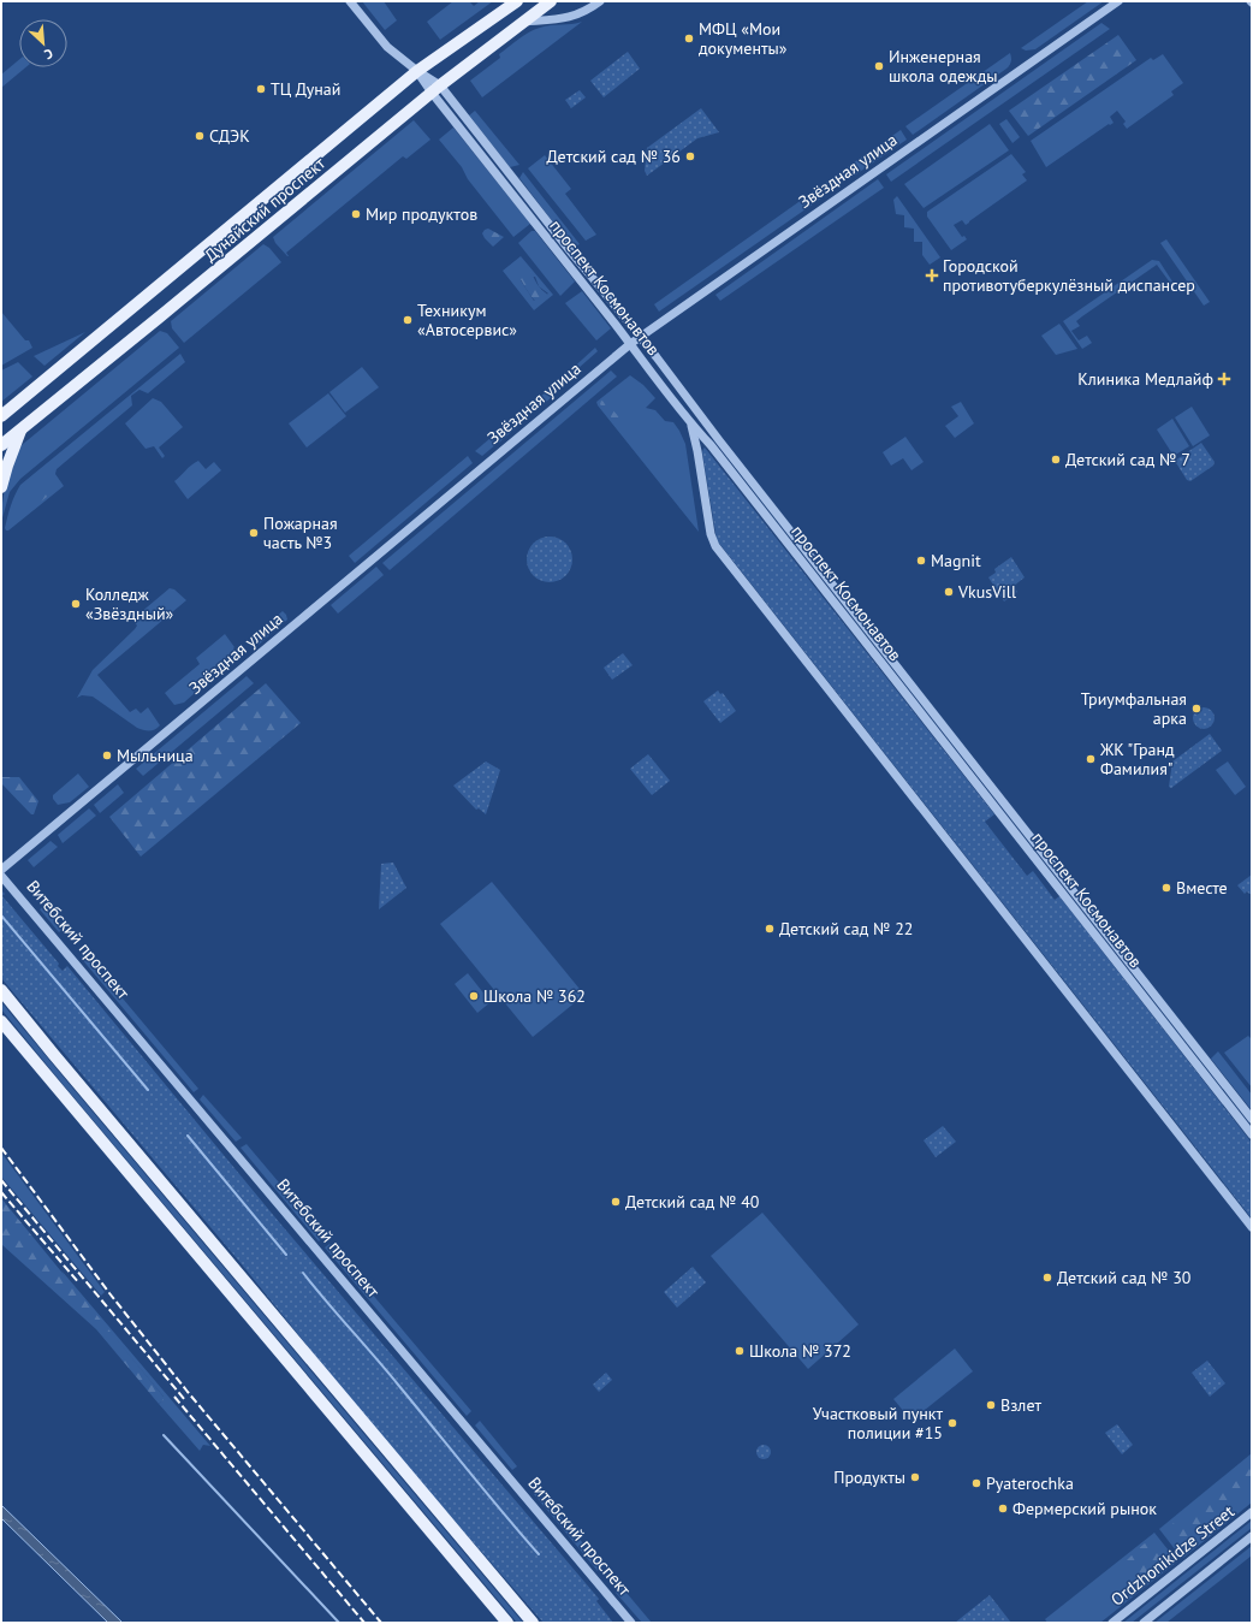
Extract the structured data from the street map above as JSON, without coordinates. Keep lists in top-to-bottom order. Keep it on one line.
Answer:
{"streets":{"main road":["Дунайский проспект"],"street":["Звёздная улица","проспект Космонавтов","Витебский проспект","Ordzhonikidze Street"]},"crossings":[["Звёздная улица","проспект Космонавтов"],["Дунайский проспект","проспект Космонавтов"]],"places":{"other":["МФЦ «Мои документы»","Инженерная школа одежды","ТЦ Дунай","СДЭК","Детский сад № 36","Мир продуктов","Техникум «Автосервис»","Детский сад № 7","Пожарная часть №3","Magnit","VkusVill","Колледж «Звёздный»","Триумфальная арка","Мыльница","ЖК \"Гранд Фамилия\"","Вместе","Детский сад № 22","Школа № 362","Детский сад № 40","Детский сад № 30","Школа № 372","Взлет","Участковый пункт полиции #15","Продукты","Pyaterochka","Фермерский рынок"],"health":["Городской противотуберкулёзный диспансер","Клиника Медлайф"]},"north":"bottom right"}
